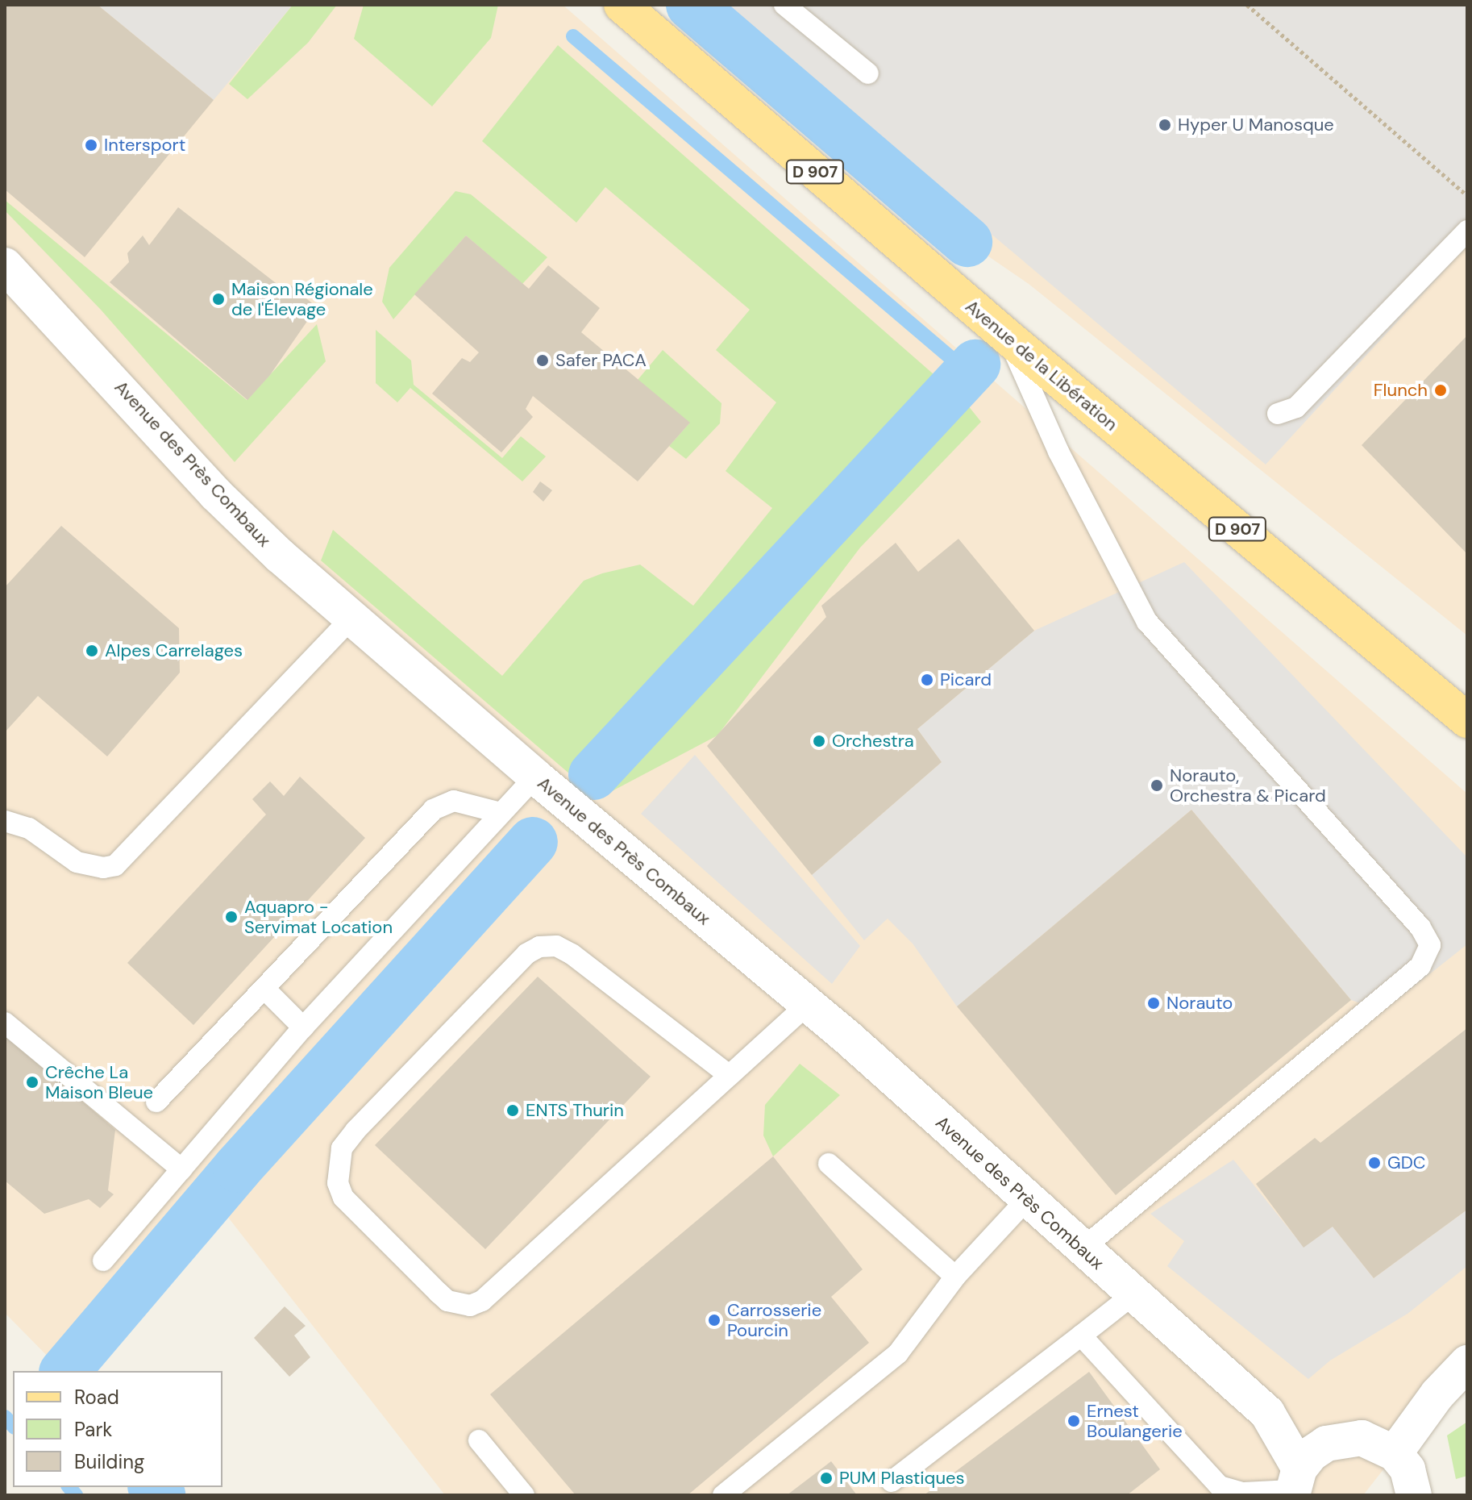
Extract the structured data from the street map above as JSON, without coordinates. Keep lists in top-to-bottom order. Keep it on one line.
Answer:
{"streets":{"main road":["D 907","Avenue de la Libération"],"street":["Avenue des Près Combaux"]},"places":["Hyper U Manosque","Intersport","Maison Régionale de l'Élevage","Safer PACA","Flunch","Alpes Carrelages","Picard","Orchestra","Norauto, Orchestra & Picard","Aquapro - Servimat Location","Norauto","Crêche La Maison Bleue","ENTS Thurin","GDC","Carrosserie Pourcin","Ernest Boulangerie","PUM Plastiques"],"legend":["Road","Park","Building"]}
